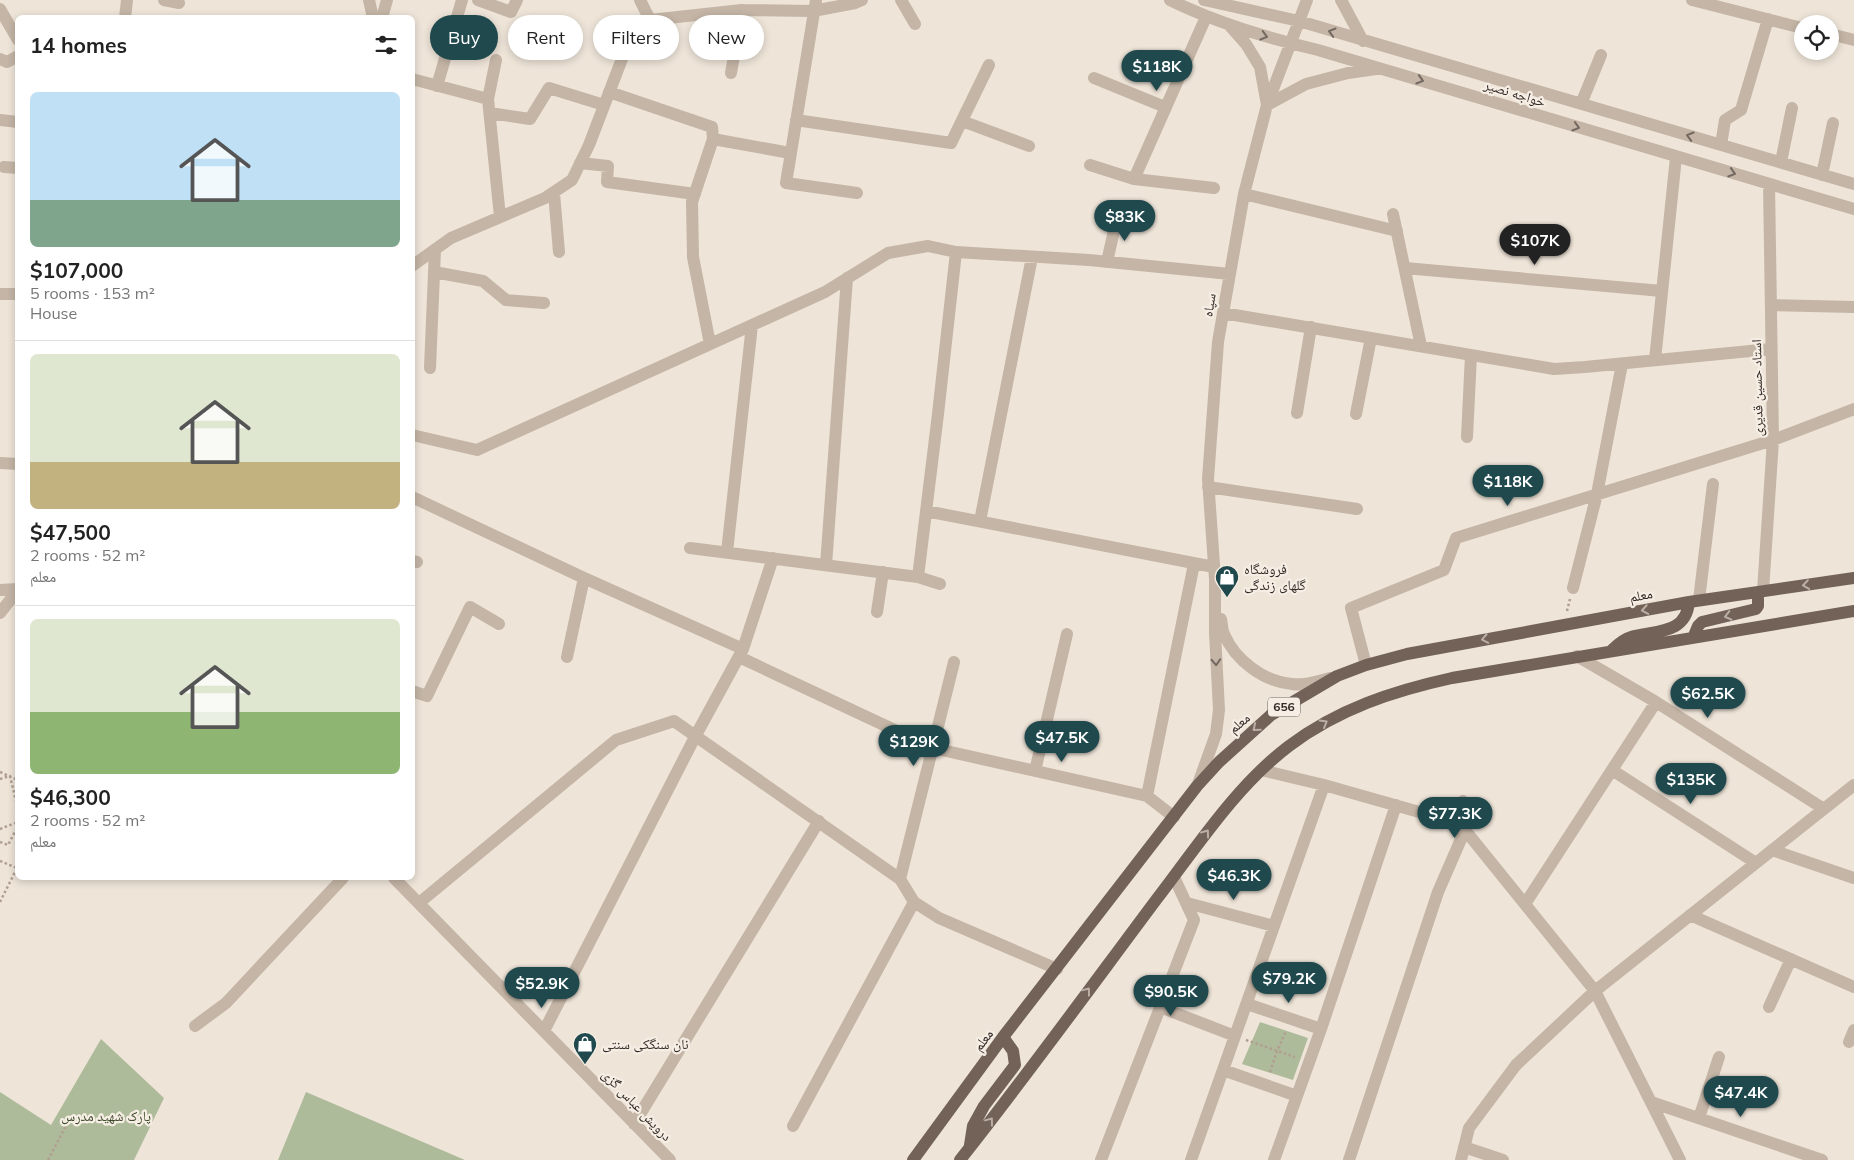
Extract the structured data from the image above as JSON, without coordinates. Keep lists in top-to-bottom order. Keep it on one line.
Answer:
{"streets":{"main road":["معلم","656"],"street":["خواجه نصیر","سپاه","استاد حسین قدیری","درویش عباس گزی"]},"crossings":[["خواجه نصیر","سپاه"],["خواجه نصیر","استاد حسین قدیری"],["استاد حسین قدیری","معلم"]],"parks":["پارک شهید مدرس"],"places":{"shop":["فروشگاه گلهای زندگی","نان سنگکی سنتی"]},"page":{"chip":["Buy","Rent","Filters","New"],"heading":"14 homes","price":["$118K","$83K","$107K","$118K","$62.5K","$47.5K","$129K","$135K","$77.3K","$46.3K","$79.2K","$52.9K","$90.5K","$47.4K"],"list":[{"name":"$107,000","note":"5 rooms · 153 m² · House"},{"name":"$47,500","note":"2 rooms · 52 m² · معلم"},{"name":"$46,300","note":"2 rooms · 52 m² · معلم"}]}}
